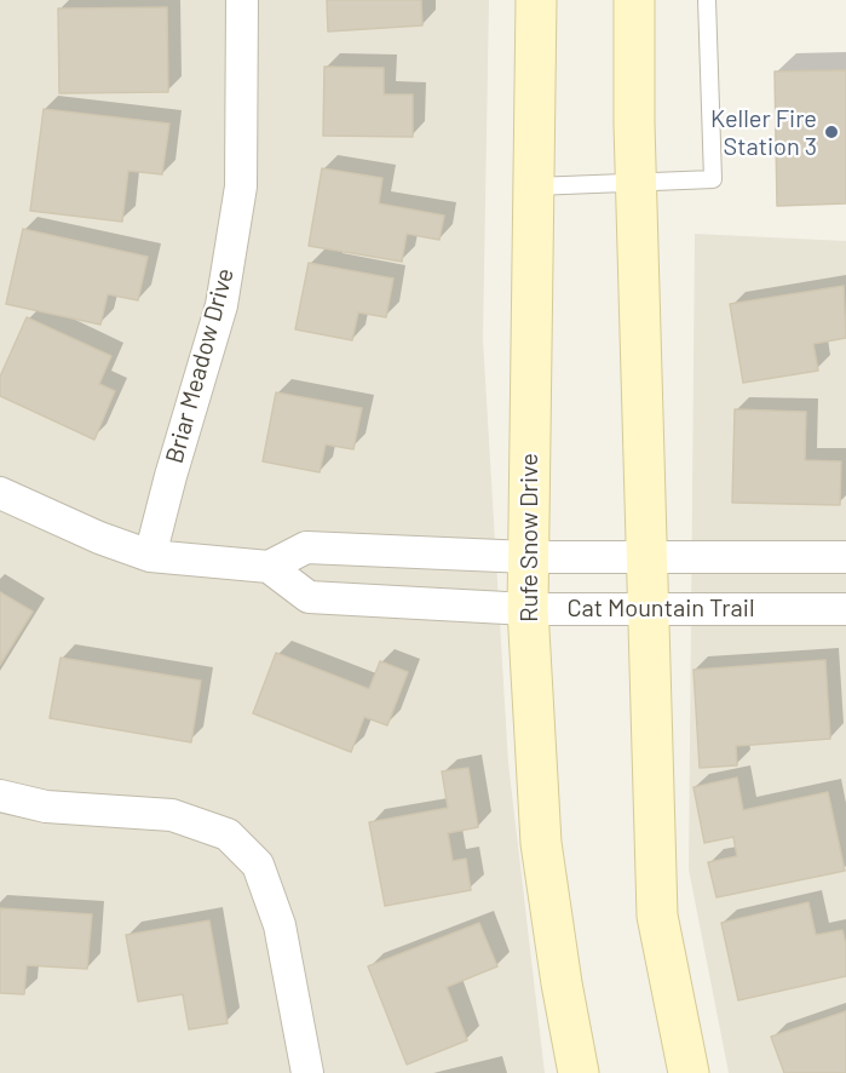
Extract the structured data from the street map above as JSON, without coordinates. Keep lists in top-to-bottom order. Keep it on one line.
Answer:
{"streets":{"main road":["Rufe Snow Drive"],"street":["Briar Meadow Drive","Cat Mountain Trail"]},"crossings":[["Rufe Snow Drive","Cat Mountain Trail"]],"places":["Keller Fire Station 3"]}
